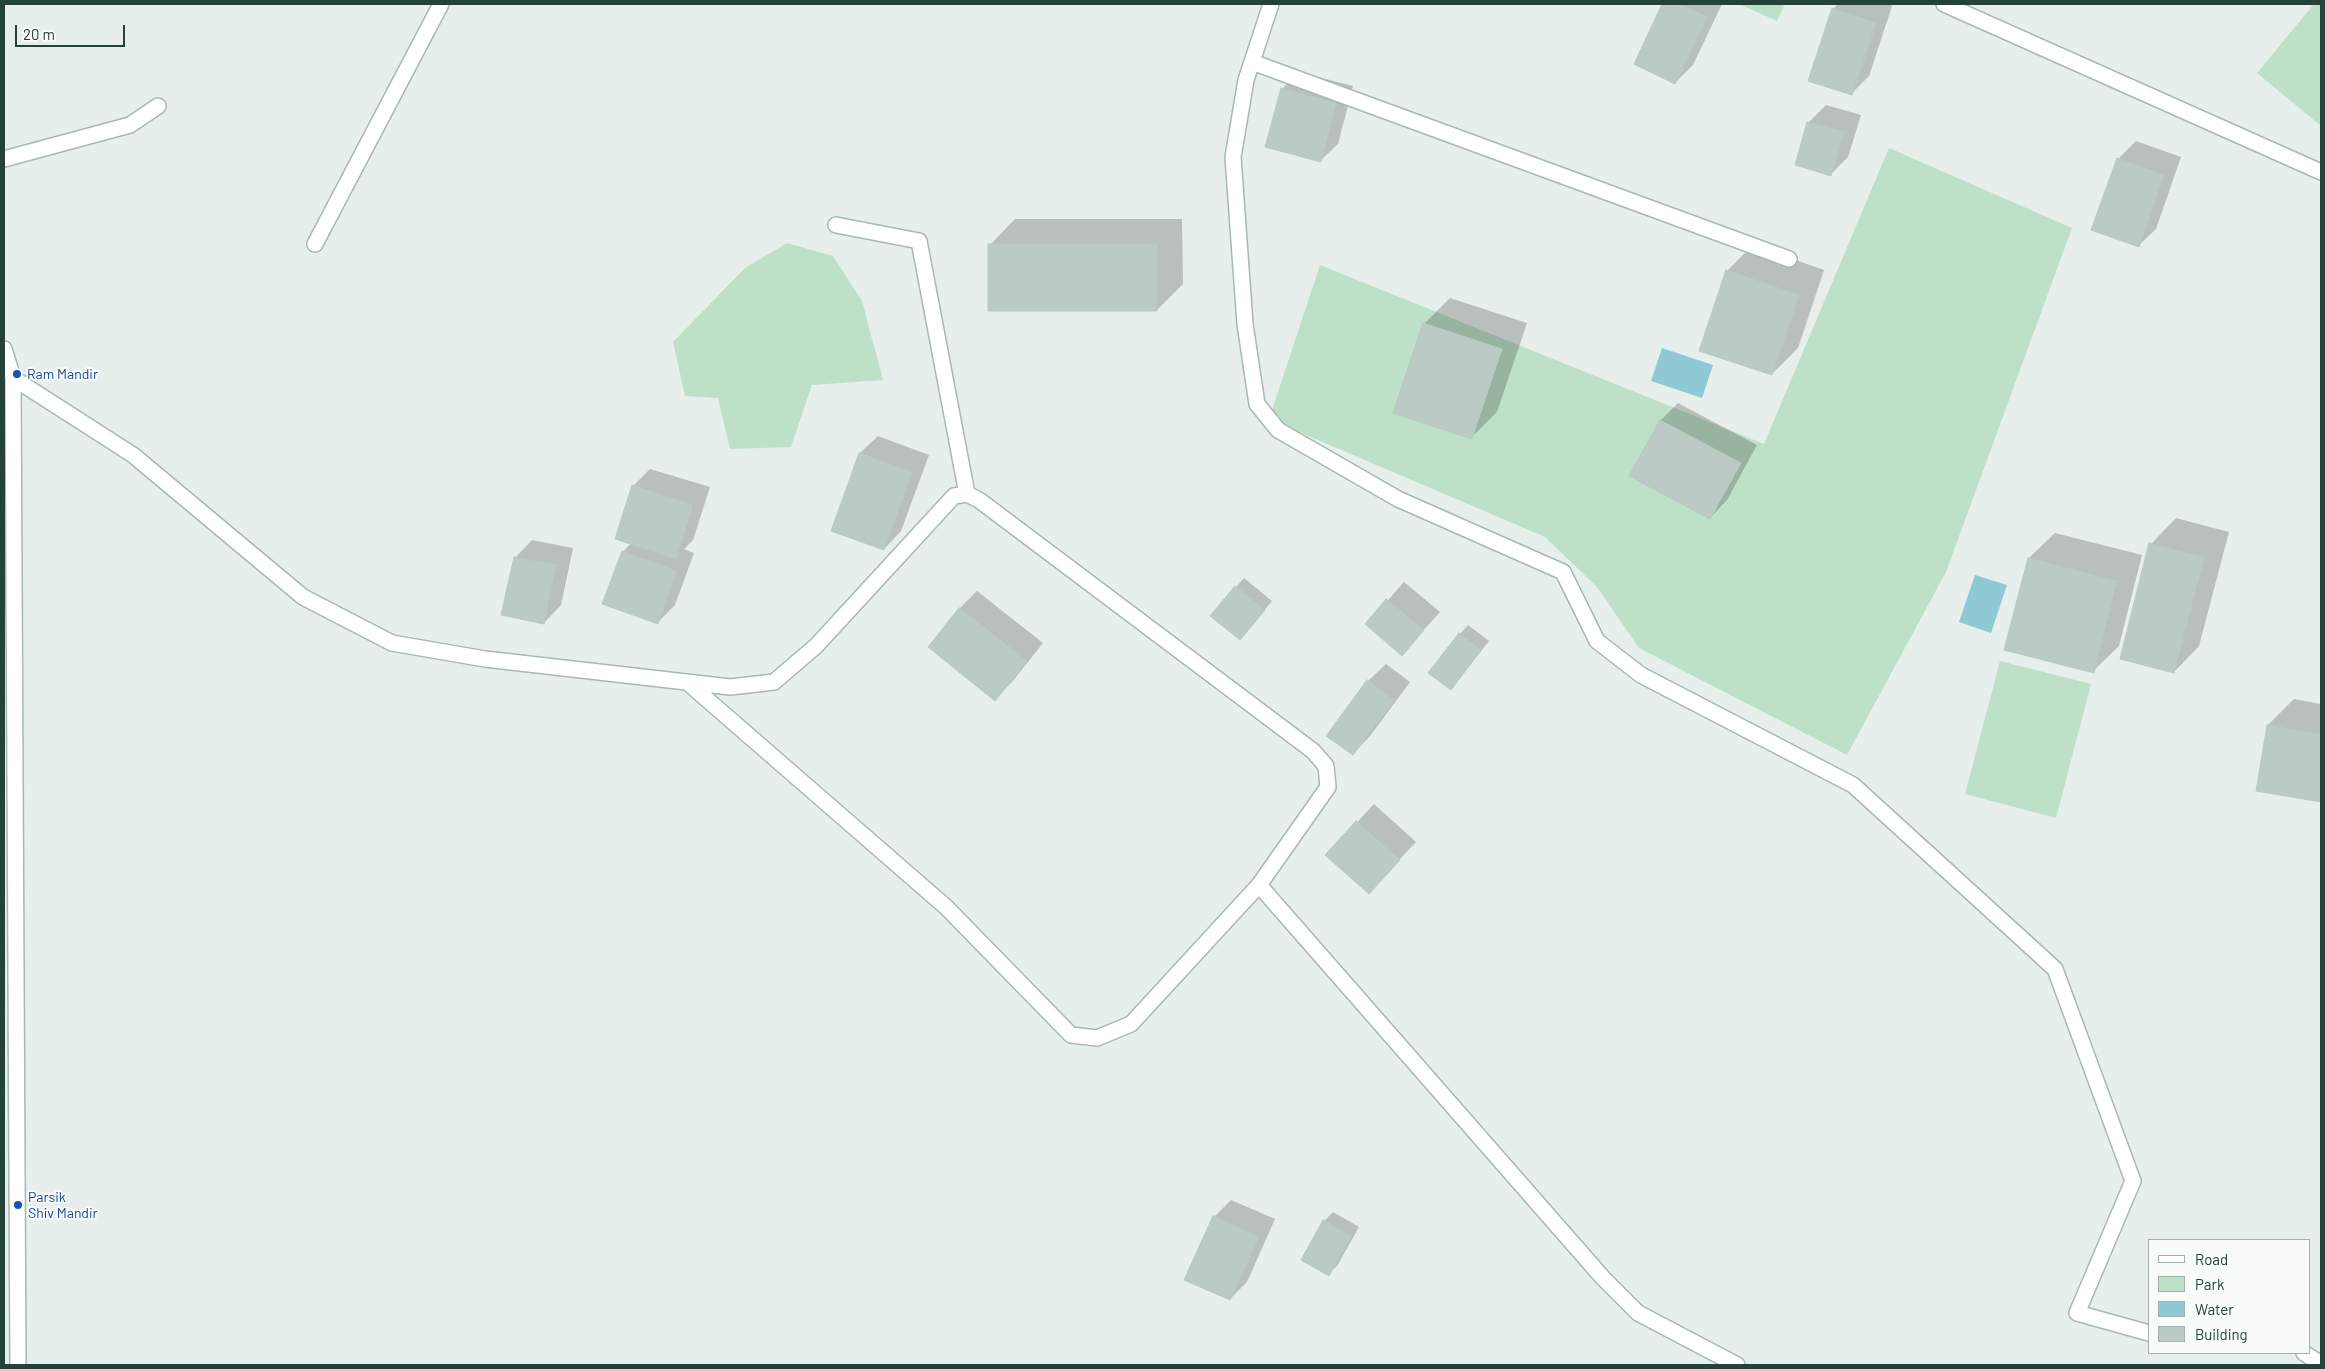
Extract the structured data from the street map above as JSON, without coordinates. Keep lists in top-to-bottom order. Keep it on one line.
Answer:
{"places":["Ram Mandir","Parsik Shiv Mandir"],"legend":["Road","Park","Water","Building"],"scale_bar":"20 m"}
